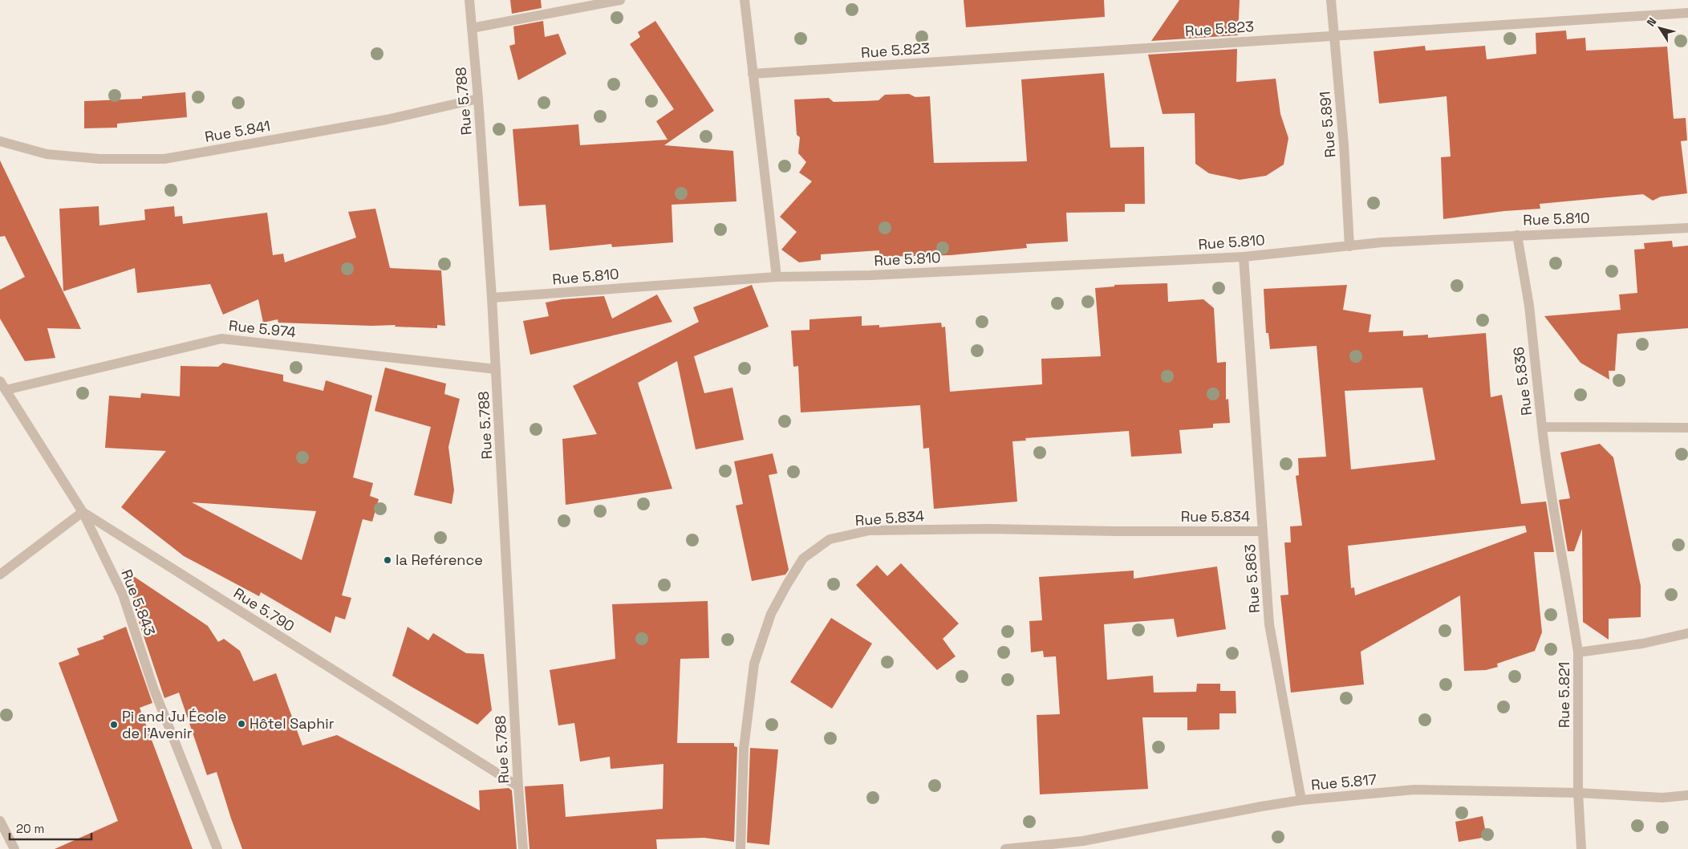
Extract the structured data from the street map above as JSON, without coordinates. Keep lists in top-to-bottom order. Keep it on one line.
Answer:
{"streets":{"street":["Rue 5.823","Rue 5.788","Rue 5.891","Rue 5.841","Rue 5.810","Rue 5.974","Rue 5.836","Rue 5.834","Rue 5.863","Rue 5.843","Rue 5.790","Rue 5.821","Rue 5.817"]},"crossings":[["Rue 5.823","Rue 5.891"],["Rue 5.788","Rue 5.841"],["Rue 5.788","Rue 5.810"],["Rue 5.788","Rue 5.974"],["Rue 5.788","Rue 5.790"],["Rue 5.891","Rue 5.810"],["Rue 5.810","Rue 5.836"],["Rue 5.810","Rue 5.863"],["Rue 5.974","Rue 5.843"],["Rue 5.834","Rue 5.863"],["Rue 5.863","Rue 5.817"],["Rue 5.843","Rue 5.790"],["Rue 5.821","Rue 5.817"]],"places":["la Reférence","Hôtel Saphir","Pi and Ju École de l'Avenir"],"scale_bar":"20 m","north":"top left"}
